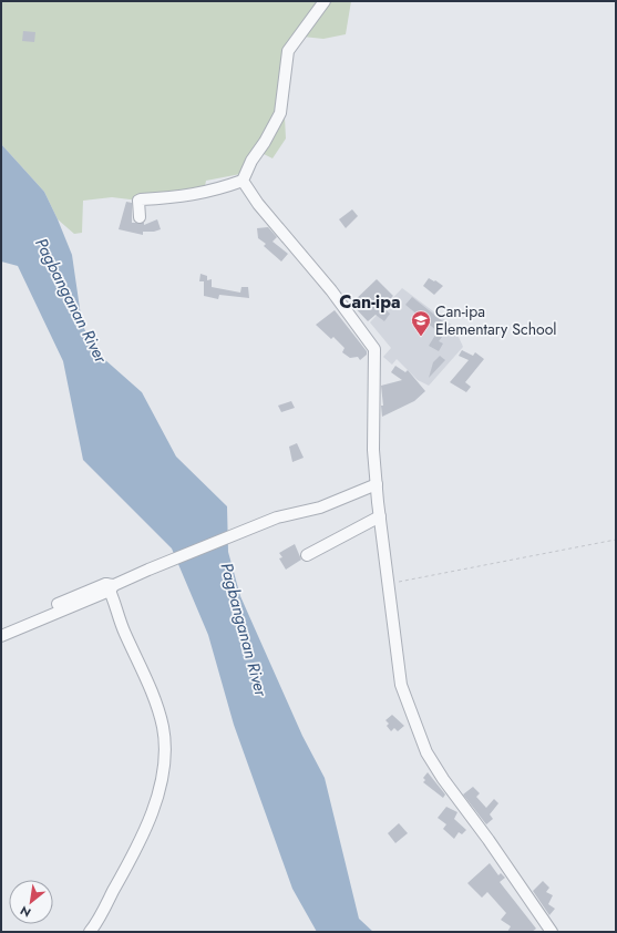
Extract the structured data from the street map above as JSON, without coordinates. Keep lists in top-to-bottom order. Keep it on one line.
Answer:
{"districts":["Can-ipa"],"water":["Pagbanganan River"],"places":{"school or university":["Can-ipa Elementary School"]},"north":"bottom left"}
